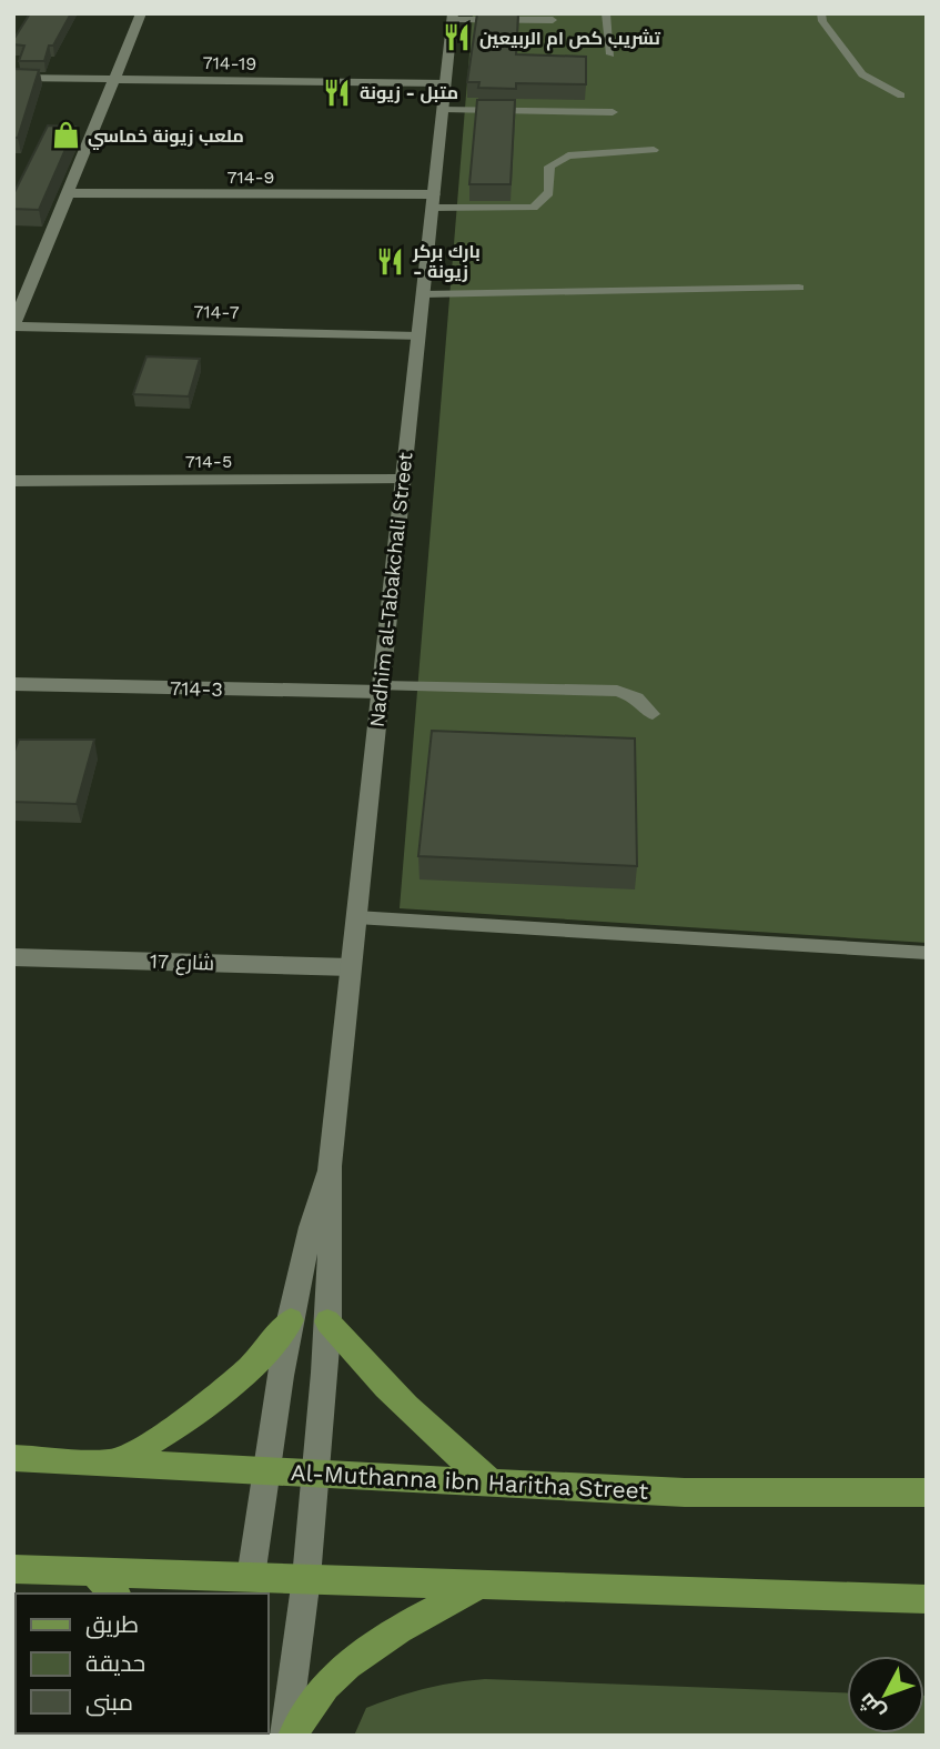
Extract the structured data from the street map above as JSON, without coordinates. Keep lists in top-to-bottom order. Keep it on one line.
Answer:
{"streets":{"main road":["Al-Muthanna ibn Haritha Street"],"street":["714-19","714-9","714-7","714-5","Nadhim al-Tabakchali Street","714-3","شارع 17"]},"crossings":[["714-19","Nadhim al-Tabakchali Street"],["714-9","Nadhim al-Tabakchali Street"],["714-7","Nadhim al-Tabakchali Street"],["714-5","Nadhim al-Tabakchali Street"],["Nadhim al-Tabakchali Street","714-3"],["Nadhim al-Tabakchali Street","شارع 17"],["Nadhim al-Tabakchali Street","Al-Muthanna ibn Haritha Street"]],"places":{"restaurant":["تشريب كص ام الربيعين","متبل - زيونة","بارك بركر - زيونة"],"shop":["ملعب زيونة خماسي"]},"legend":["طريق","حديقة","مبنى"],"north":"bottom left"}
